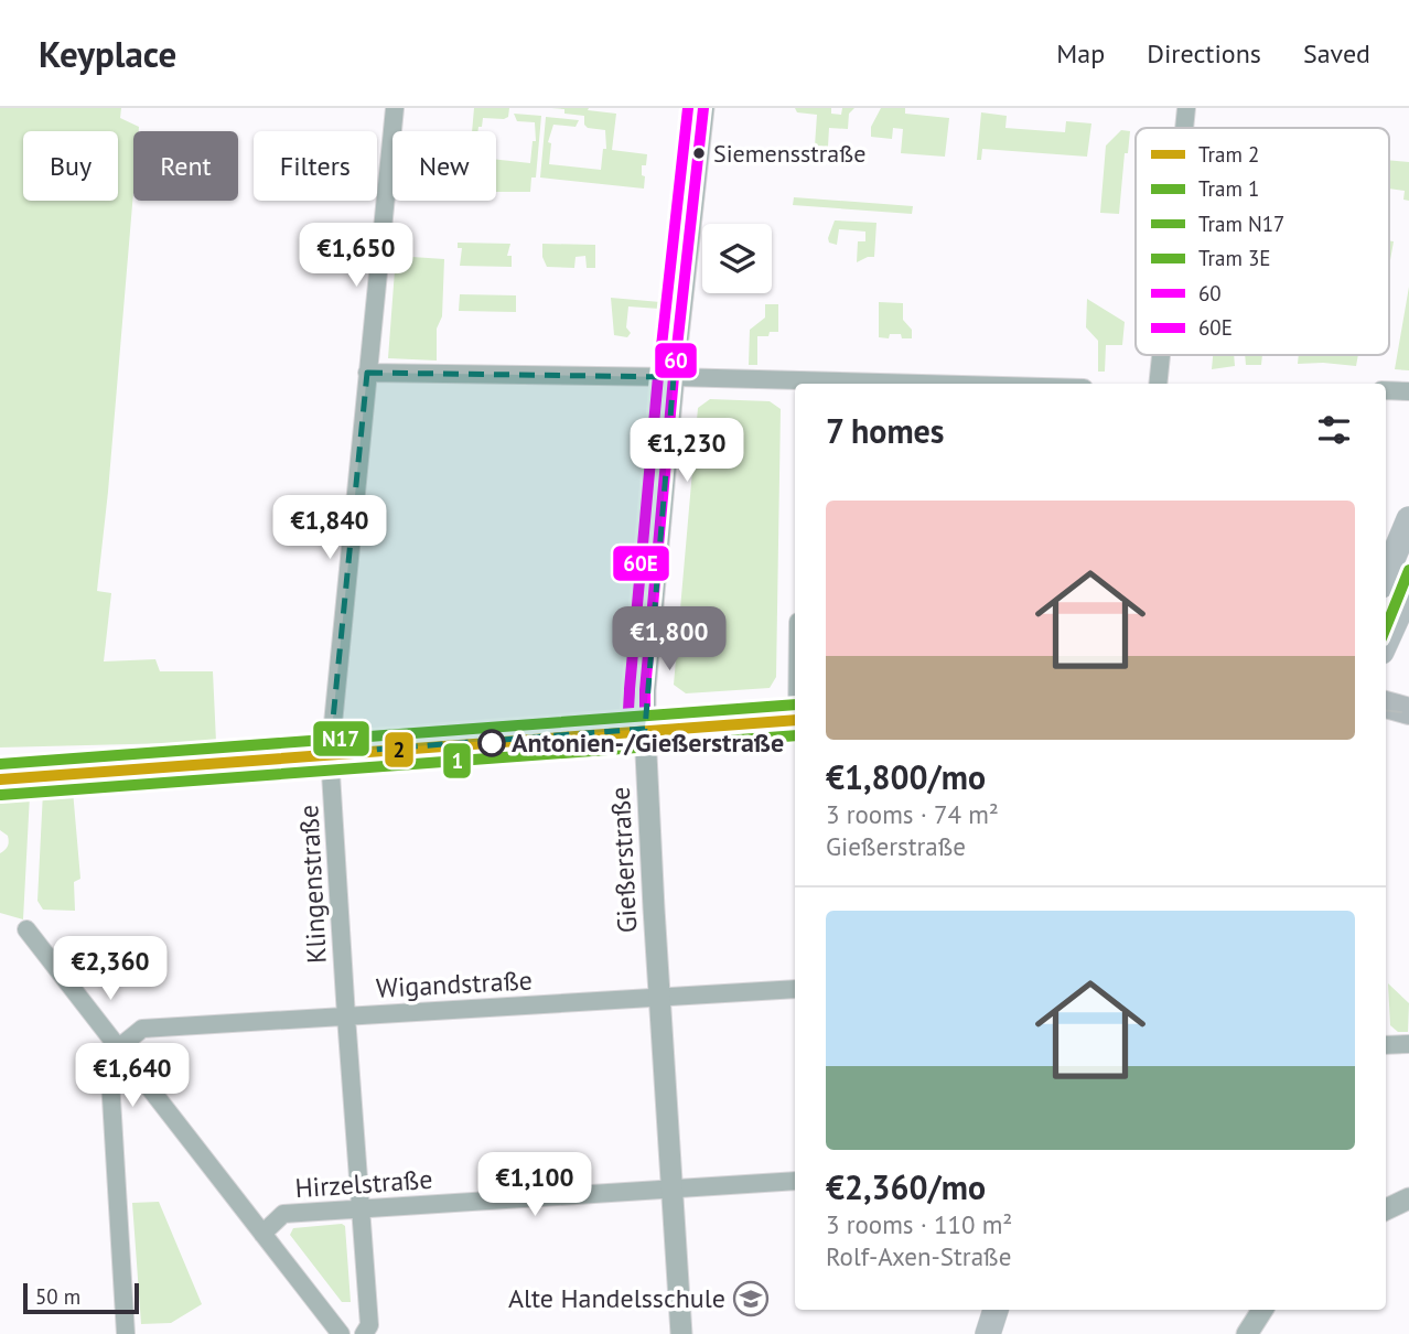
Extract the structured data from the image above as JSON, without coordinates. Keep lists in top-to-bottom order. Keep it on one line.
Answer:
{"streets":{"street":["Gießerstraße","Klingenstraße","Wigandstraße","Hirzelstraße"]},"crossings":[["Gießerstraße","Wigandstraße"],["Gießerstraße","Hirzelstraße"],["Klingenstraße","Wigandstraße"],["Klingenstraße","Hirzelstraße"]],"places":{"other":["Siemensstraße","Antonien-/Gießerstraße"],"school or university":["Alte Handelsschule"]},"lines":["transit line 60","transit line 60E","tram line 3E","tram line N17","tram line 2","tram line 1"],"legend":["Tram 2","Tram 1","Tram N17","Tram 3E","60","60E"],"scale_bar":"50 m","page":{"header":"Keyplace","nav":["Map","Directions","Saved"],"chip":["Buy","Rent","Filters","New"],"price":["€1,650","€1,230","€1,840","€1,800","€2,360","€1,640","€1,100"],"heading":"7 homes","list":[{"name":"€1,800/mo","note":"3 rooms · 74 m² · Gießerstraße"},{"name":"€2,360/mo","note":"3 rooms · 110 m² · Rolf-Axen-Straße"}],"scale":"50 m"}}
